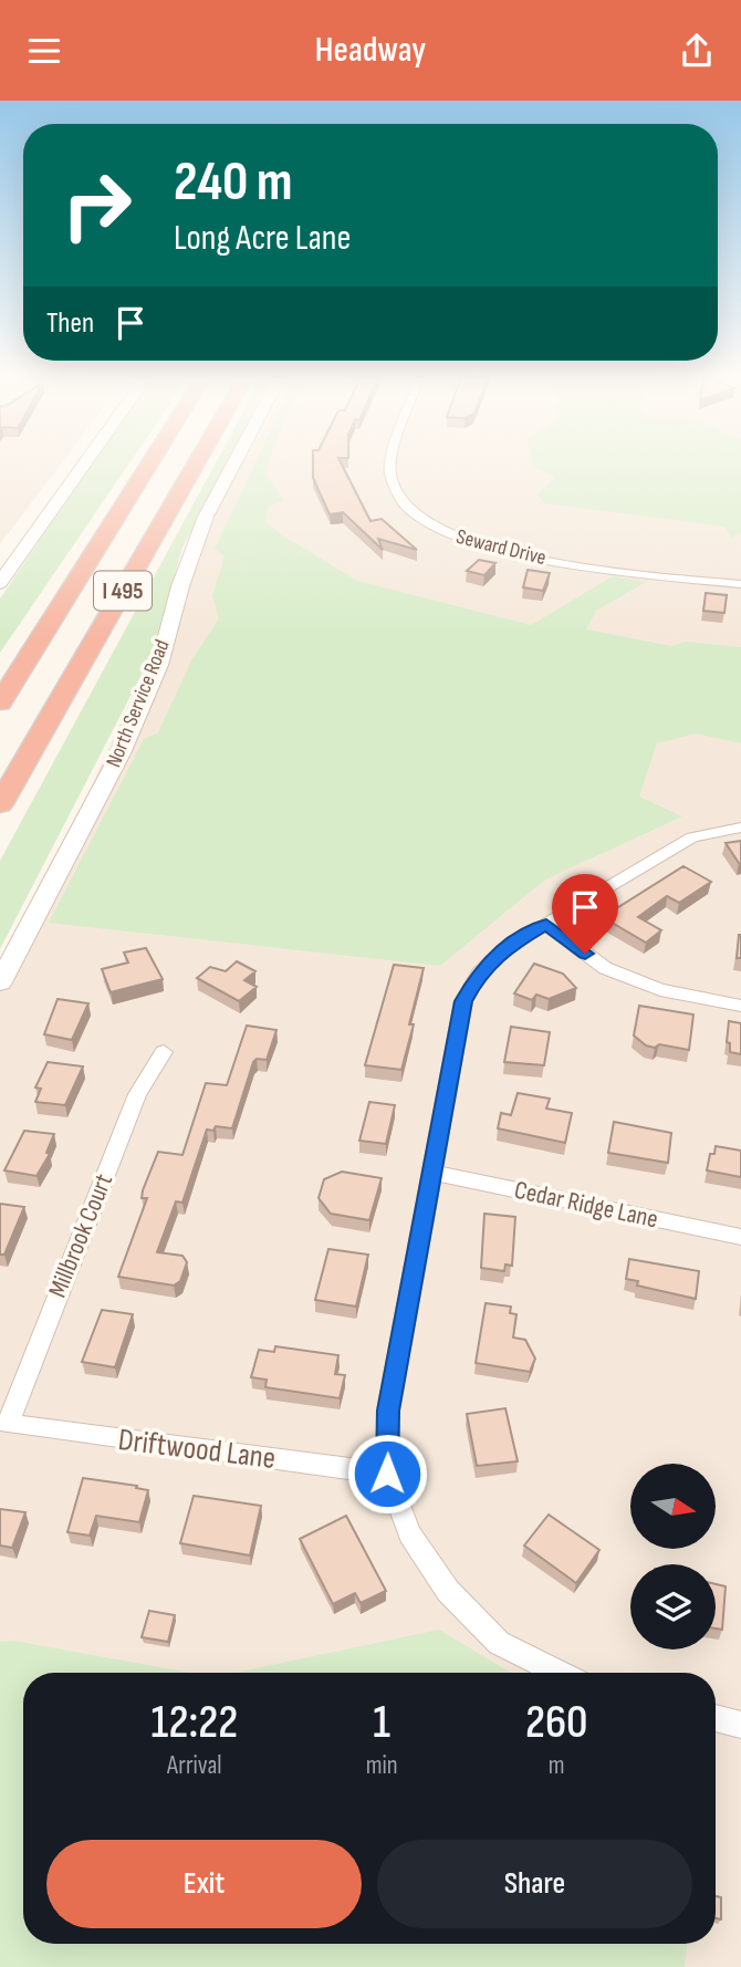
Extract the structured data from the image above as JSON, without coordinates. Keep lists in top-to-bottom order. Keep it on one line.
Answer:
{"streets":{"highway":["I 495"],"main road":["North Service Road"],"street":["Seward Drive","Cedar Ridge Lane","Millbrook Court","Driftwood Lane"]},"crossings":[["Millbrook Court","Driftwood Lane"]],"north":"right","page":{"header":"Headway","turn":["240 m","Long Acre Lane"],"then":"Then","eta":["12:22","Arrival","1","min","260","m"],"buttons":["Exit","Share"]}}
